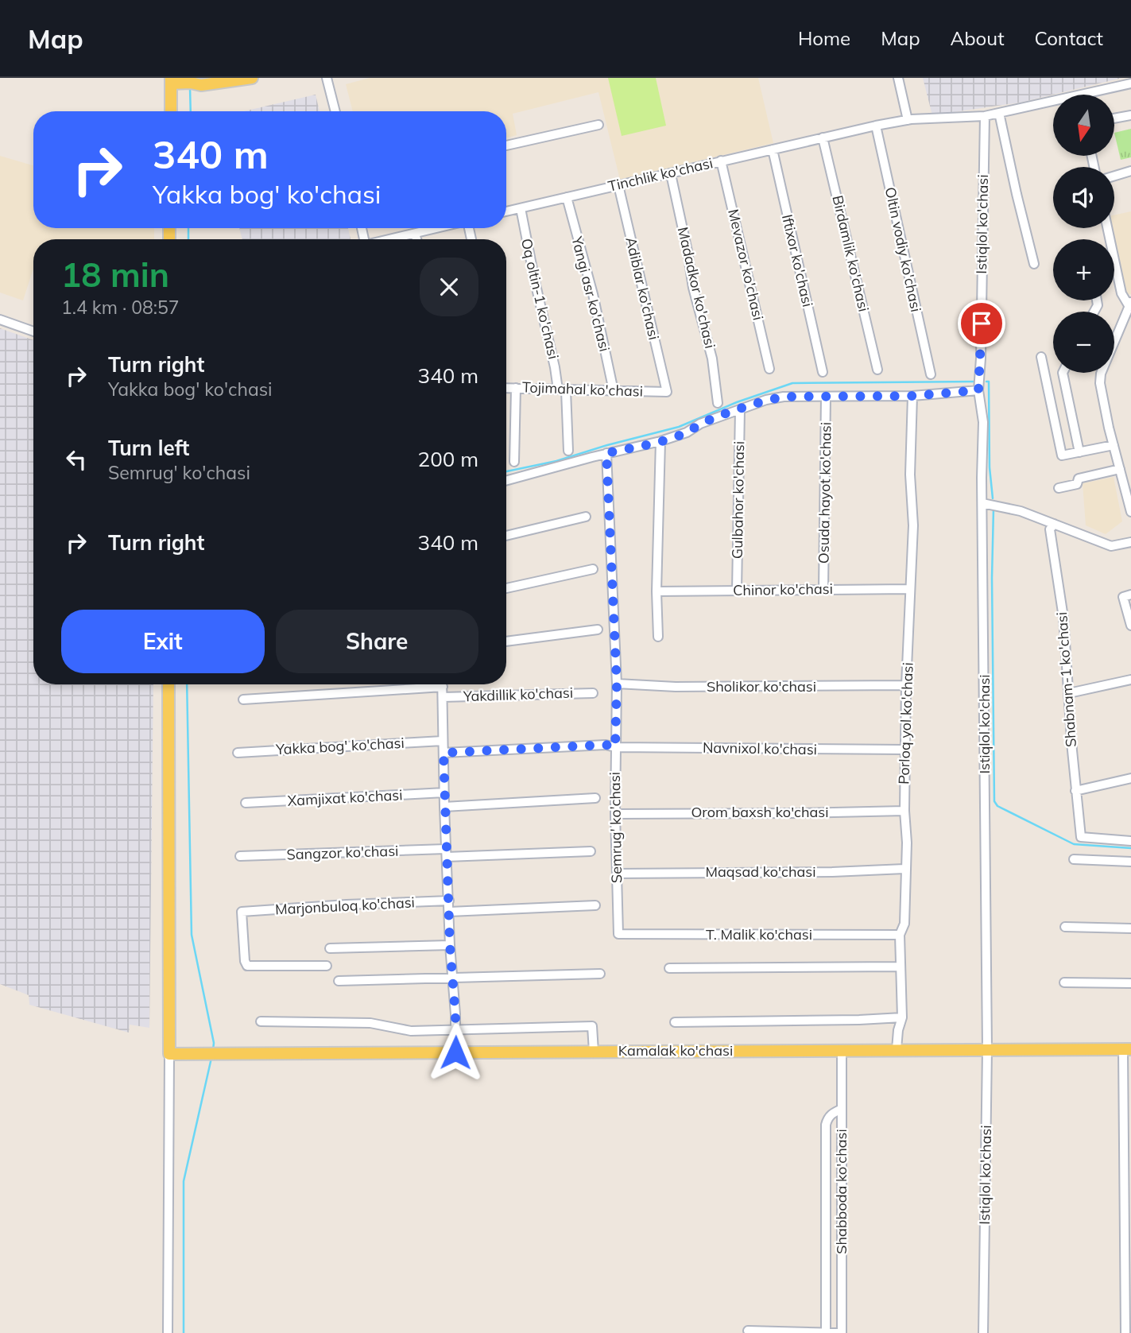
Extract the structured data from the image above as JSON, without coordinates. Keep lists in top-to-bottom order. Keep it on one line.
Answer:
{"streets":{"main road":["Kamalak ko'chasi"],"street":["Tinchlik ko'chasi","Istiqlol ko'chasi","Oltin vodiy ko'chasi","Birdamlik ko'chasi","Iftixor ko'chasi","Mevazor ko'chasi","Madadkor ko'chasi","Adiblar ko'chasi","Yangi asr ko'chasi","Oq oltin-1 ko'chasi","Tojimahal ko'chasi","Osuda hayot ko'chasi","Gulbahor ko'chasi","Chinor ko'chasi","Shabnam-1 ko'chasi","Sholikor ko'chasi","Yakdillik ko'chasi","Porloq yol ko'chasi","Yakka bog' ko'chasi","Navnixol ko'chasi","Xamjixat ko'chasi","Orom baxsh ko'chasi","Semrug' ko'chasi","Sangzor ko'chasi","Maqsad ko'chasi","Marjonbuloq ko'chasi","T. Malik ko'chasi","Shabboda ko'chasi"]},"crossings":[["Tinchlik ko'chasi","Istiqlol ko'chasi"],["Tinchlik ko'chasi","Oltin vodiy ko'chasi"],["Tinchlik ko'chasi","Birdamlik ko'chasi"],["Tinchlik ko'chasi","Iftixor ko'chasi"],["Tinchlik ko'chasi","Mevazor ko'chasi"],["Tinchlik ko'chasi","Madadkor ko'chasi"],["Tinchlik ko'chasi","Adiblar ko'chasi"],["Tinchlik ko'chasi","Yangi asr ko'chasi"],["Tinchlik ko'chasi","Oq oltin-1 ko'chasi"],["Istiqlol ko'chasi","Kamalak ko'chasi"],["Adiblar ko'chasi","Tojimahal ko'chasi"],["Yangi asr ko'chasi","Tojimahal ko'chasi"],["Oq oltin-1 ko'chasi","Tojimahal ko'chasi"],["Osuda hayot ko'chasi","Chinor ko'chasi"],["Gulbahor ko'chasi","Chinor ko'chasi"],["Chinor ko'chasi","Porloq yol ko'chasi"],["Sholikor ko'chasi","Porloq yol ko'chasi"],["Sholikor ko'chasi","Semrug' ko'chasi"],["Porloq yol ko'chasi","Navnixol ko'chasi"],["Porloq yol ko'chasi","Orom baxsh ko'chasi"],["Porloq yol ko'chasi","Maqsad ko'chasi"],["Porloq yol ko'chasi","T. Malik ko'chasi"],["Porloq yol ko'chasi","Kamalak ko'chasi"],["Navnixol ko'chasi","Semrug' ko'chasi"],["Orom baxsh ko'chasi","Semrug' ko'chasi"],["Semrug' ko'chasi","Maqsad ko'chasi"],["Semrug' ko'chasi","T. Malik ko'chasi"],["Kamalak ko'chasi","Shabboda ko'chasi"]],"north":"bottom","page":{"header":"Map","nav":["Home","Map","About","Contact"],"map_buttons":["+","−"],"turn":["340 m","Yakka bog' ko'chasi"],"heading":["18 min","1.4 km · 08:57"],"list":[{"name":"Turn right","note":"Yakka bog' ko'chasi","value":"340 m"},{"name":"Turn left","note":"Semrug' ko'chasi","value":"200 m"},{"name":"Turn right","value":"340 m"}],"buttons":["Exit","Share"]}}
